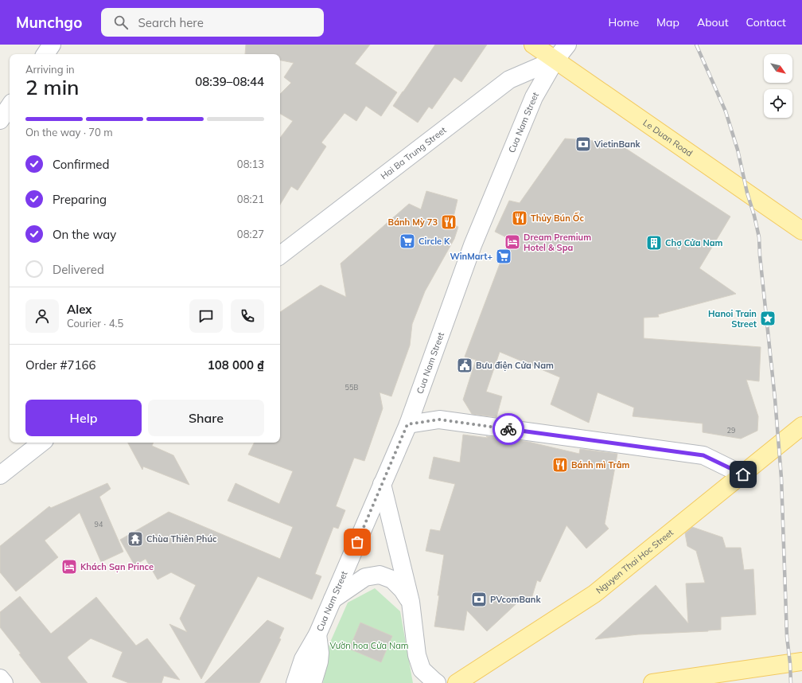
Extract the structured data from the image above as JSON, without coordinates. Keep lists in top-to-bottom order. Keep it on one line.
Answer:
{"streets":{"main road":["Le Duan Road","Nguyen Thai Hoc Street"],"street":["Cua Nam Street","Hai Ba Trung Street"]},"crossings":[["Cua Nam Street","Le Duan Road"],["Cua Nam Street","Hai Ba Trung Street"],["Le Duan Road","Hai Ba Trung Street"]],"parks":["Vườn hoa Cửa Nam"],"places":{"bank":["VietinBank","PVcomBank"],"restaurant":["Thủy Bún Ốc","Bánh Mỳ 73","Bánh mì Trâm"],"supermarket":["Circle K","WinMart+"],"hotel":["Dream Premium Hotel & Spa","Khách Sạn Prince"],"building":["Chợ Cửa Nam"],"place":["Hanoi Train Street"],"public building":["Bưu điện Cửa Nam"],"temple":["Chùa Thiên Phúc"]},"house_numbers":["55B","29","94"],"north":"bottom right","page":{"header":"Munchgo","search":"Search here","nav":["Home","Map","About","Contact"],"heading":["2 min","Arriving in","08:39–08:44"],"panel":["Alex","Courier · 4.5","Order #7166","108 000 ₫"],"bar":"On the way · 70 m","list":[["Confirmed","08:13"],["Preparing","08:21"],["On the way","08:27"],"Delivered"],"buttons":["Help","Share"]}}
